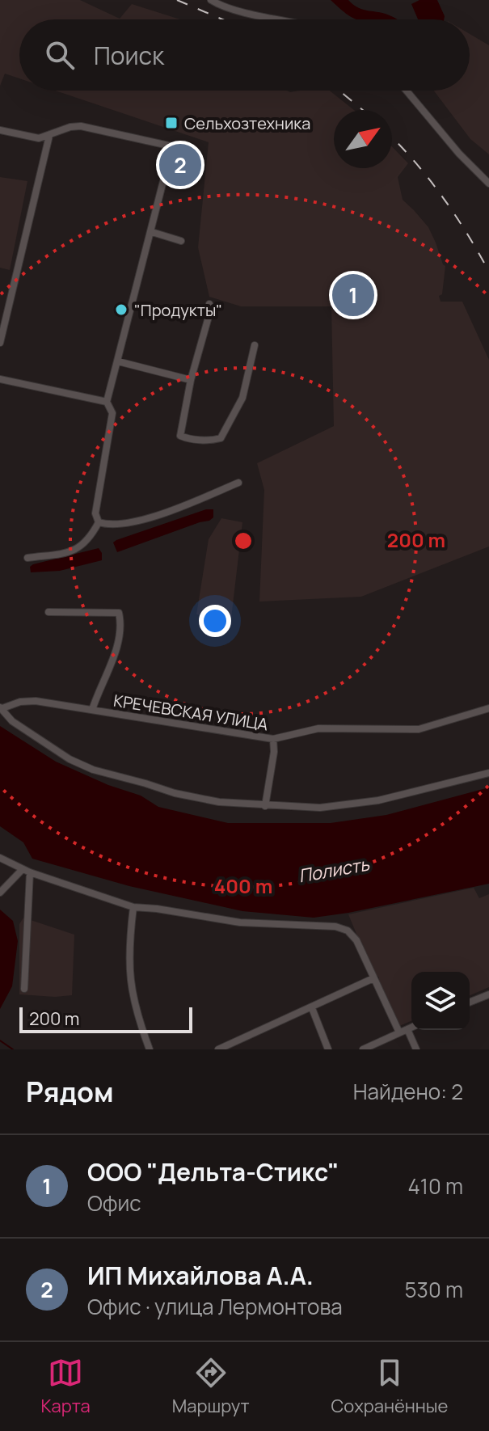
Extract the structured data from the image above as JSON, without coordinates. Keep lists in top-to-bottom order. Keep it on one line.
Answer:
{"streets":{"street":["КРЕЧЕВСКАЯ УЛИЦА"]},"water":["Полисть"],"places":{"transit":["Сельхозтехника"],"other":["\"Продукты\""]},"scale_bar":"200 m","north":"top right","page":{"search":"Поиск","pins":["2","1"],"scale":"200 m","heading":["Рядом","Найдено: 2"],"list":[{"mark":"1","name":"ООО \"Дельта-Стикс\"","note":"Офис","value":"410 m"},{"mark":"2","name":"ИП Михайлова А.А.","note":"Офис · улица Лермонтова","value":"530 m"}],"nav":["Карта","Маршрут","Сохранённые"]},"rings":["200 m","400 m"]}
